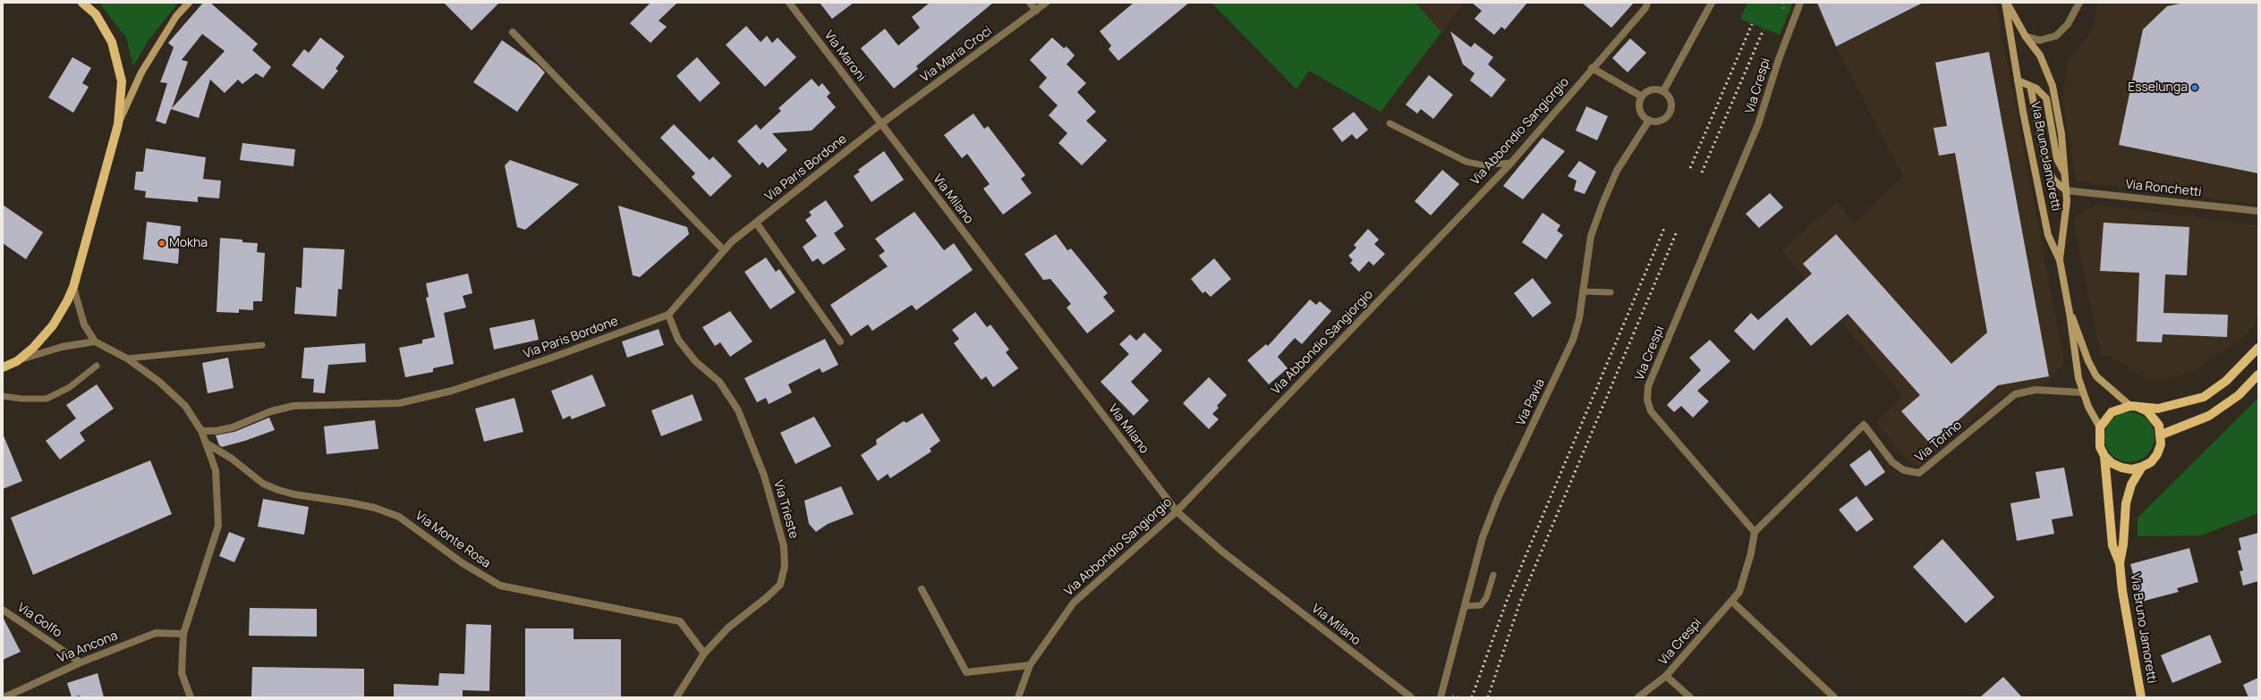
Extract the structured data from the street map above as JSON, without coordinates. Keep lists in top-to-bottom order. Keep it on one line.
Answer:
{"streets":{"main road":["Via Bruno Jamoretti"],"street":["Via Maria Croci","Via Maroni","Via Crespi","Via Abbondio Sangiorgio","Via Paris Bordone","Via Ronchetti","Via Milano","Via Pavia","Via Torino","Via Trieste","Via Monte Rosa","Via Golfo","Via Ancona"]},"crossings":[["Via Maria Croci","Via Maroni"],["Via Maria Croci","Via Paris Bordone"],["Via Maria Croci","Via Milano"],["Via Maroni","Via Paris Bordone"],["Via Maroni","Via Milano"],["Via Crespi","Via Torino"],["Via Abbondio Sangiorgio","Via Milano"],["Via Bruno Jamoretti","Via Torino"],["Via Paris Bordone","Via Milano"],["Via Paris Bordone","Via Trieste"],["Via Trieste","Via Monte Rosa"],["Via Golfo","Via Ancona"]],"places":["Esselunga","Mokha"]}
